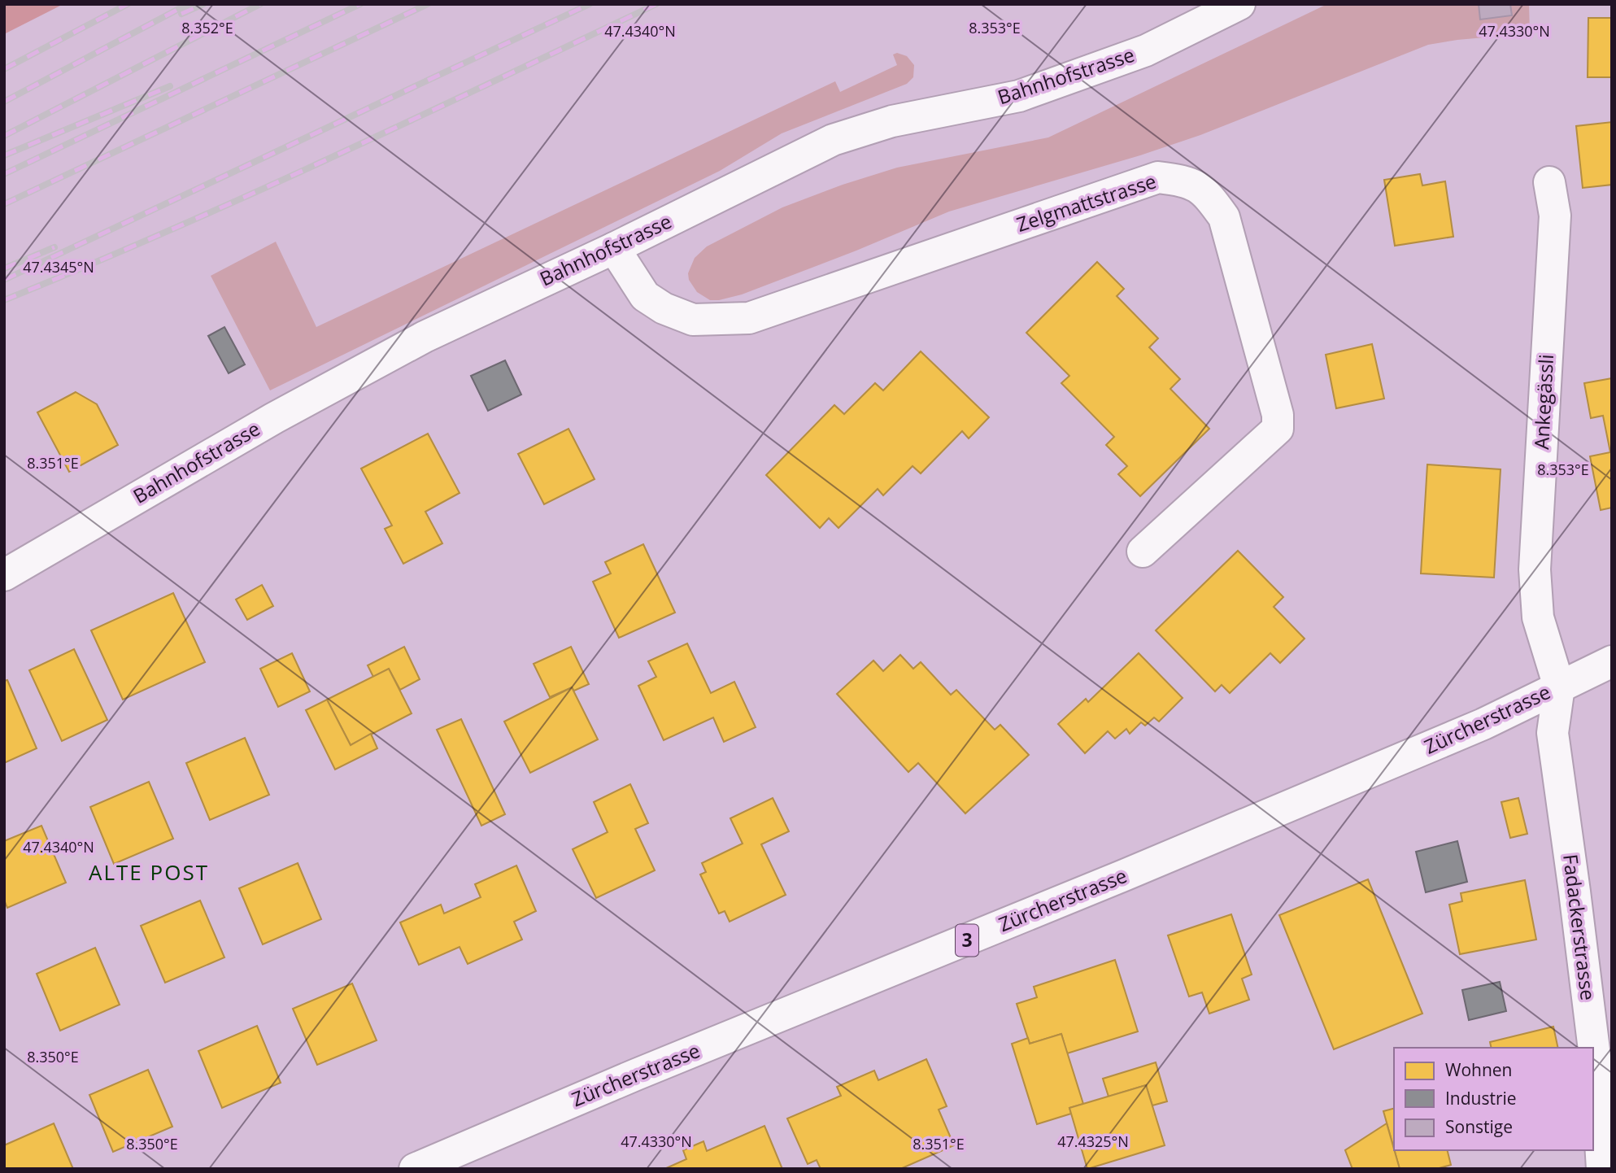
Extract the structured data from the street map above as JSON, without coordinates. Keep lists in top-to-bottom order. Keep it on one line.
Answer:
{"streets":{"street":["Bahnhofstrasse","Zelgmattstrasse","Ankegässli","Zürcherstrasse","Fadackerstrasse","3"]},"crossings":[["Bahnhofstrasse","Zelgmattstrasse"],["Ankegässli","Zürcherstrasse"],["Ankegässli","Fadackerstrasse"],["Zürcherstrasse","Fadackerstrasse"]],"districts":["ALTE POST"],"legend":["Wohnen","Industrie","Sonstige"],"coordinates":["8.352°E","8.353°E","47.4340°N","47.4330°N","47.4345°N","8.351°E","8.350°E","47.4325°N"]}
